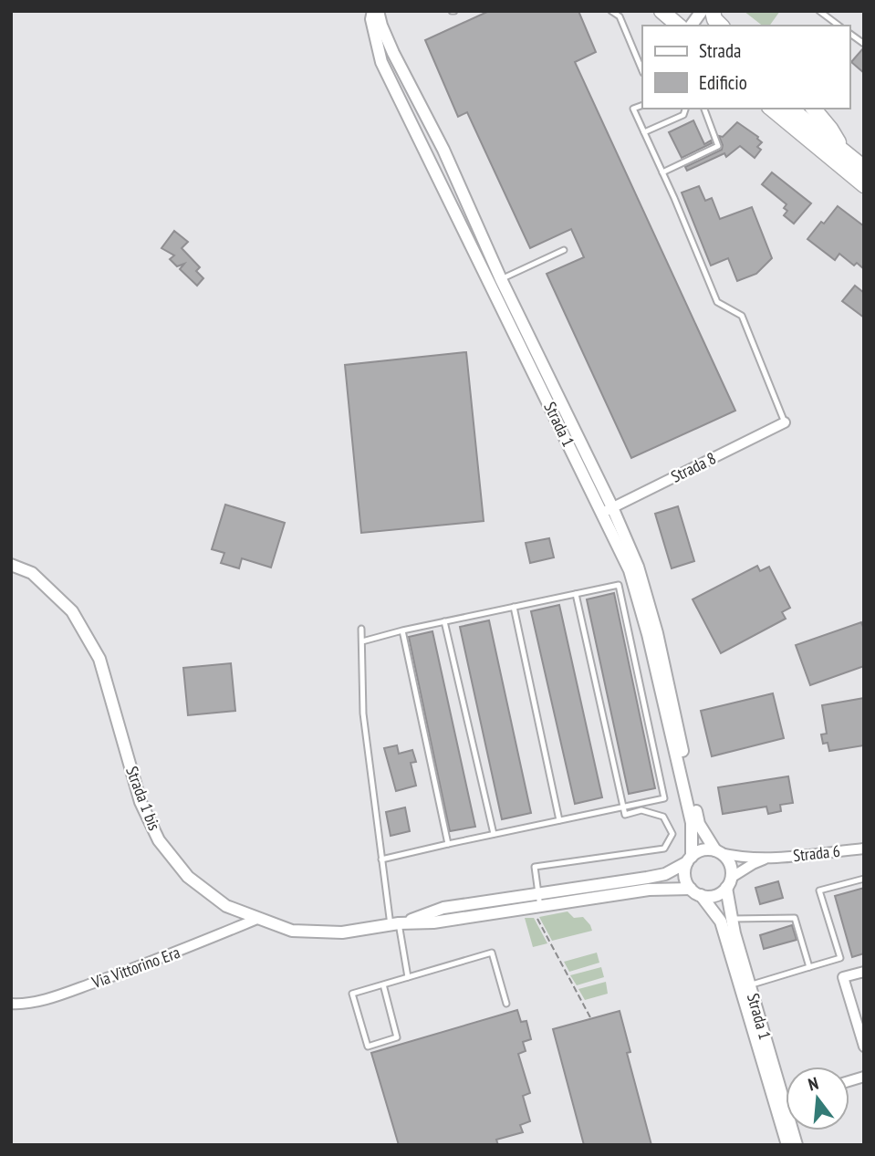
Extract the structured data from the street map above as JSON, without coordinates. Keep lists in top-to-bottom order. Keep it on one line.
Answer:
{"streets":{"street":["Strada 1","Strada 8","Strada 1 bis","Strada 6","Via Vittorino Era"]},"crossings":[["Strada 1","Strada 8"],["Strada 1","Strada 1 bis"],["Strada 1","Strada 6"],["Strada 1 bis","Strada 6"],["Strada 1 bis","Via Vittorino Era"]],"legend":["Strada","Edificio"],"north":"top"}
